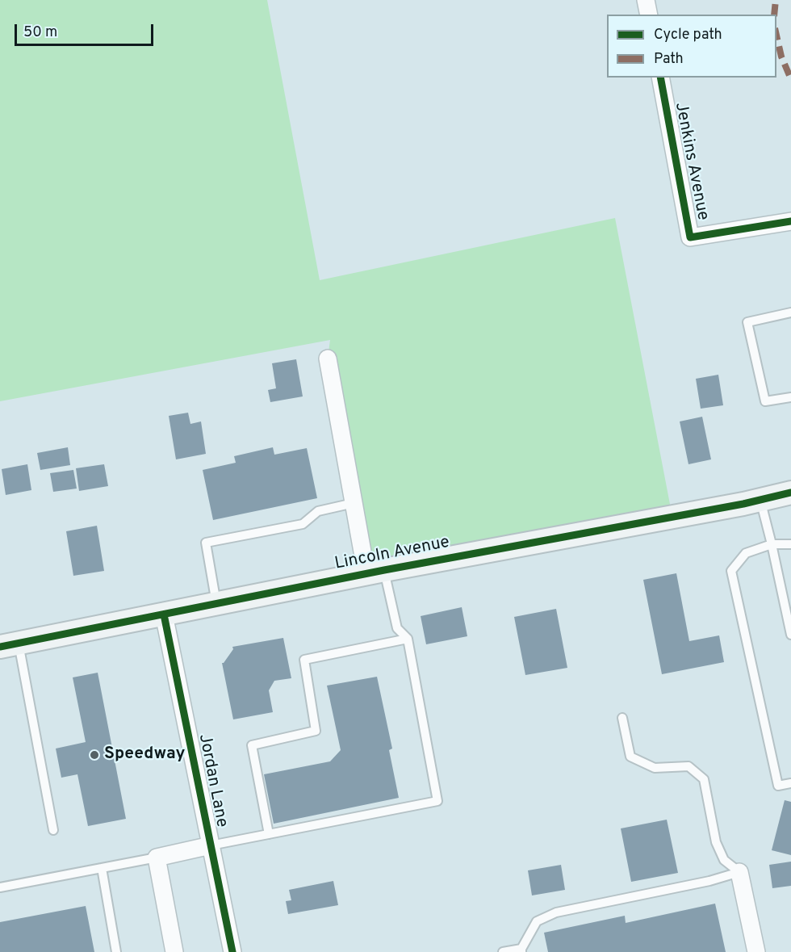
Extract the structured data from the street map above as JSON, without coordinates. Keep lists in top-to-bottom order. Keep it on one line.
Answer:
{"streets":{"main road":["Lincoln Avenue"],"street":["Jenkins Avenue","Jordan Lane"]},"crossings":[["Lincoln Avenue","Jordan Lane"]],"places":["Speedway"],"legend":["Cycle path","Path"],"scale_bar":"50 m"}
